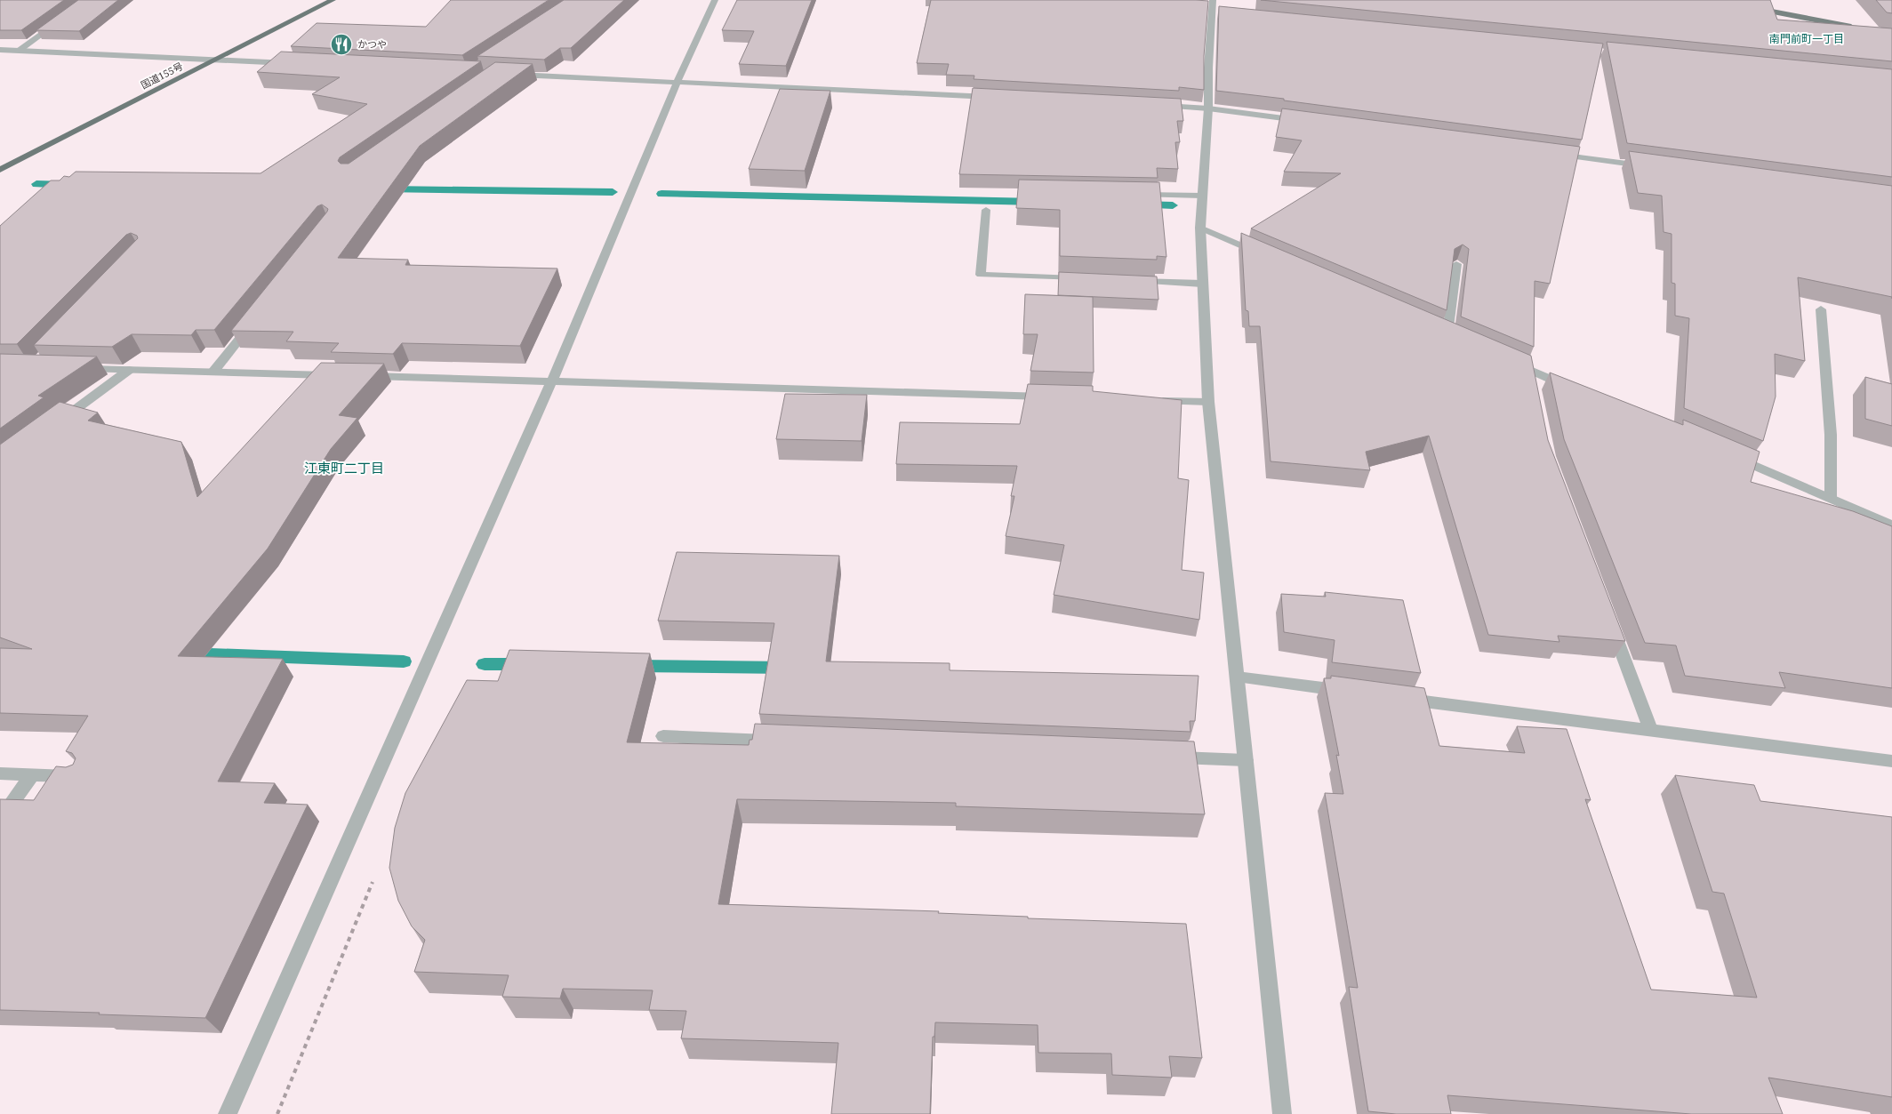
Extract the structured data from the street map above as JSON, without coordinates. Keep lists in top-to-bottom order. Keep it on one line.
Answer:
{"streets":{"highway":["国道155号"]},"districts":["南門前町一丁目","江東町二丁目"],"places":{"restaurant":["かつや"]}}
